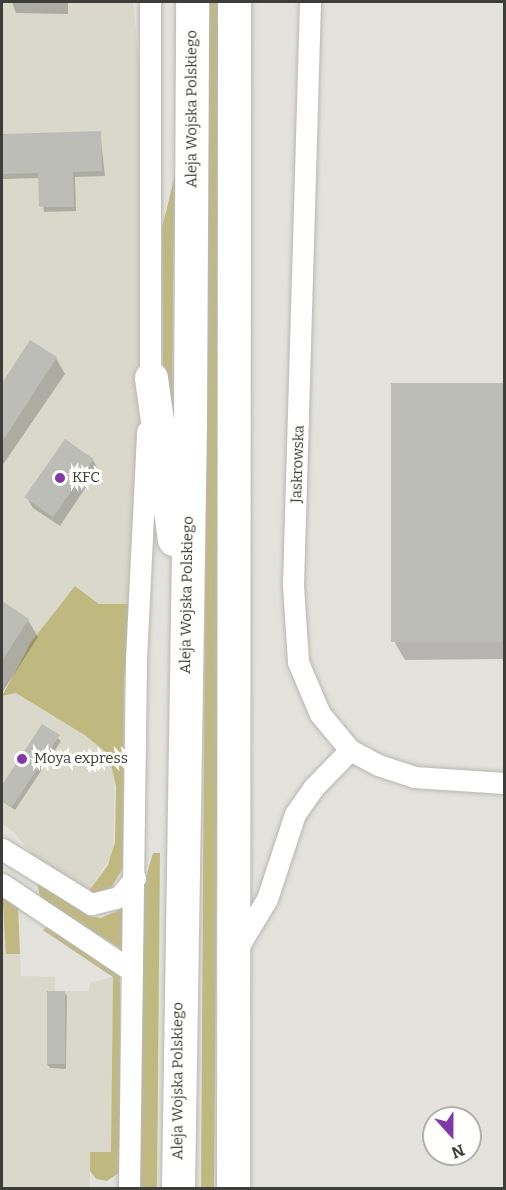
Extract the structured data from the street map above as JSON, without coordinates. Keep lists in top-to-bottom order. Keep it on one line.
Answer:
{"streets":{"main road":["Aleja Wojska Polskiego"],"street":["Jaskrowska"]},"places":["KFC","Moya express"],"north":"bottom"}
